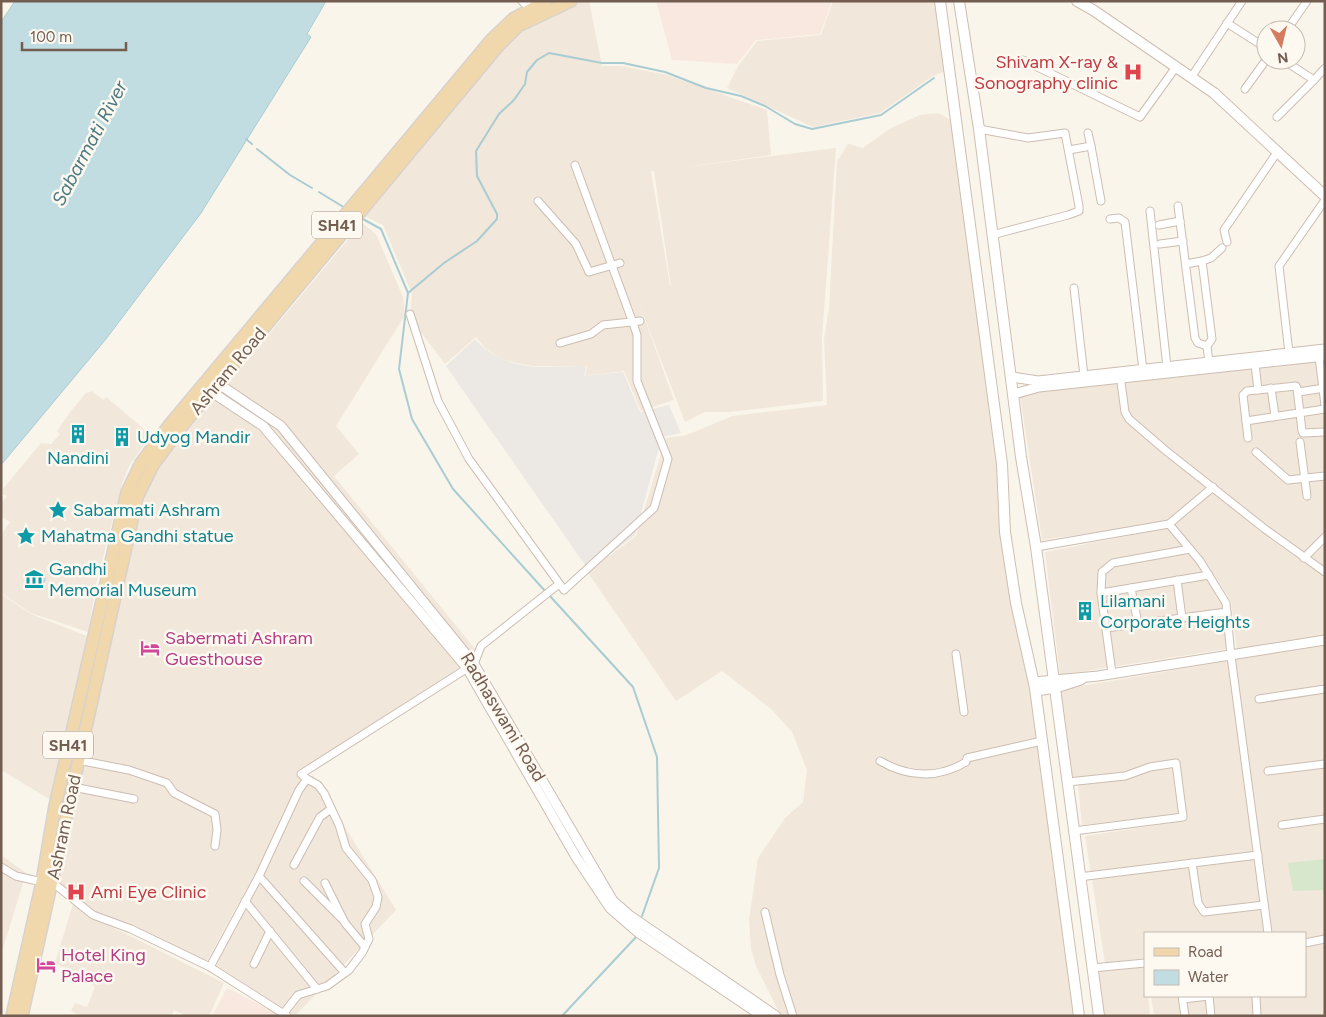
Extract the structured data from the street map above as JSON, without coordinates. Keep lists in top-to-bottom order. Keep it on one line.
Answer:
{"streets":{"main road":["SH41","Ashram Road"],"street":["Radhaswami Road"]},"crossings":[["Ashram Road","Radhaswami Road"]],"water":["Sabarmati River"],"places":{"hospital":["Shivam X-ray & Sonography clinic","Ami Eye Clinic"],"building":["Nandini","Udyog Mandir","Lilamani Corporate Heights"],"place":["Sabarmati Ashram","Mahatma Gandhi statue"],"museum":["Gandhi Memorial Museum"],"hotel":["Sabermati Ashram Guesthouse","Hotel King Palace"]},"legend":["Road","Water"],"scale_bar":"100 m","north":"bottom"}
